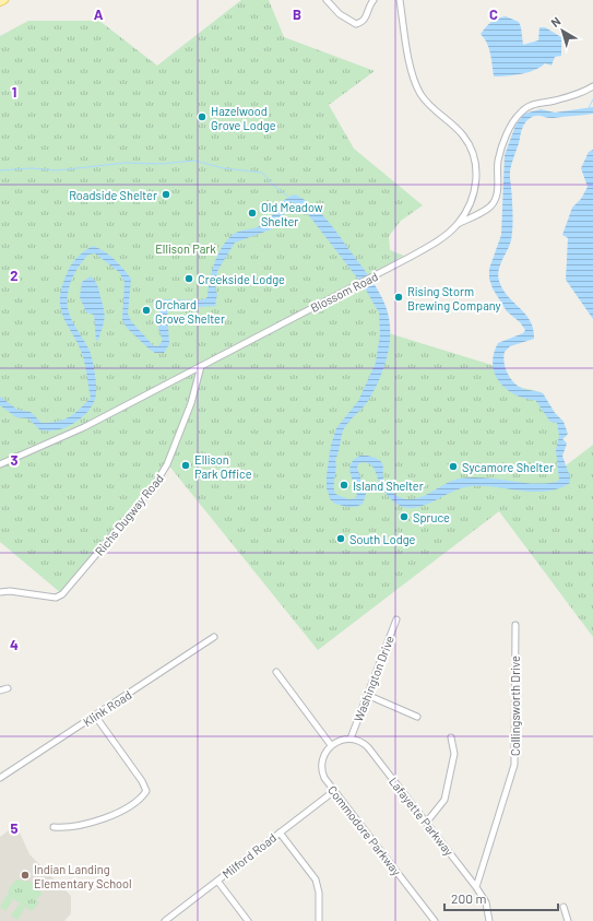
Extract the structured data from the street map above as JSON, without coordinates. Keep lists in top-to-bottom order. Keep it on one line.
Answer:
{"streets":{"street":["Blossom Road","Richs Dugway Road","Washington Drive","Collingsworth Drive","Klink Road","Lafayette Parkway","Commodore Parkway","Milford Road"]},"crossings":[["Blossom Road","Richs Dugway Road"],["Washington Drive","Lafayette Parkway"],["Collingsworth Drive","Lafayette Parkway"],["Commodore Parkway","Milford Road"]],"parks":["Ellison Park"],"places":["Hazelwood Grove Lodge","Roadside Shelter","Old Meadow Shelter","Creekside Lodge","Rising Storm Brewing Company","Orchard Grove Shelter","Ellison Park Office","Sycamore Shelter","Island Shelter","Spruce","South Lodge","Indian Landing Elementary School"],"scale_bar":"200 m","north":"top left","grid":{"columns":["A","B","C"],"rows":["1","2","3","4","5"]}}
